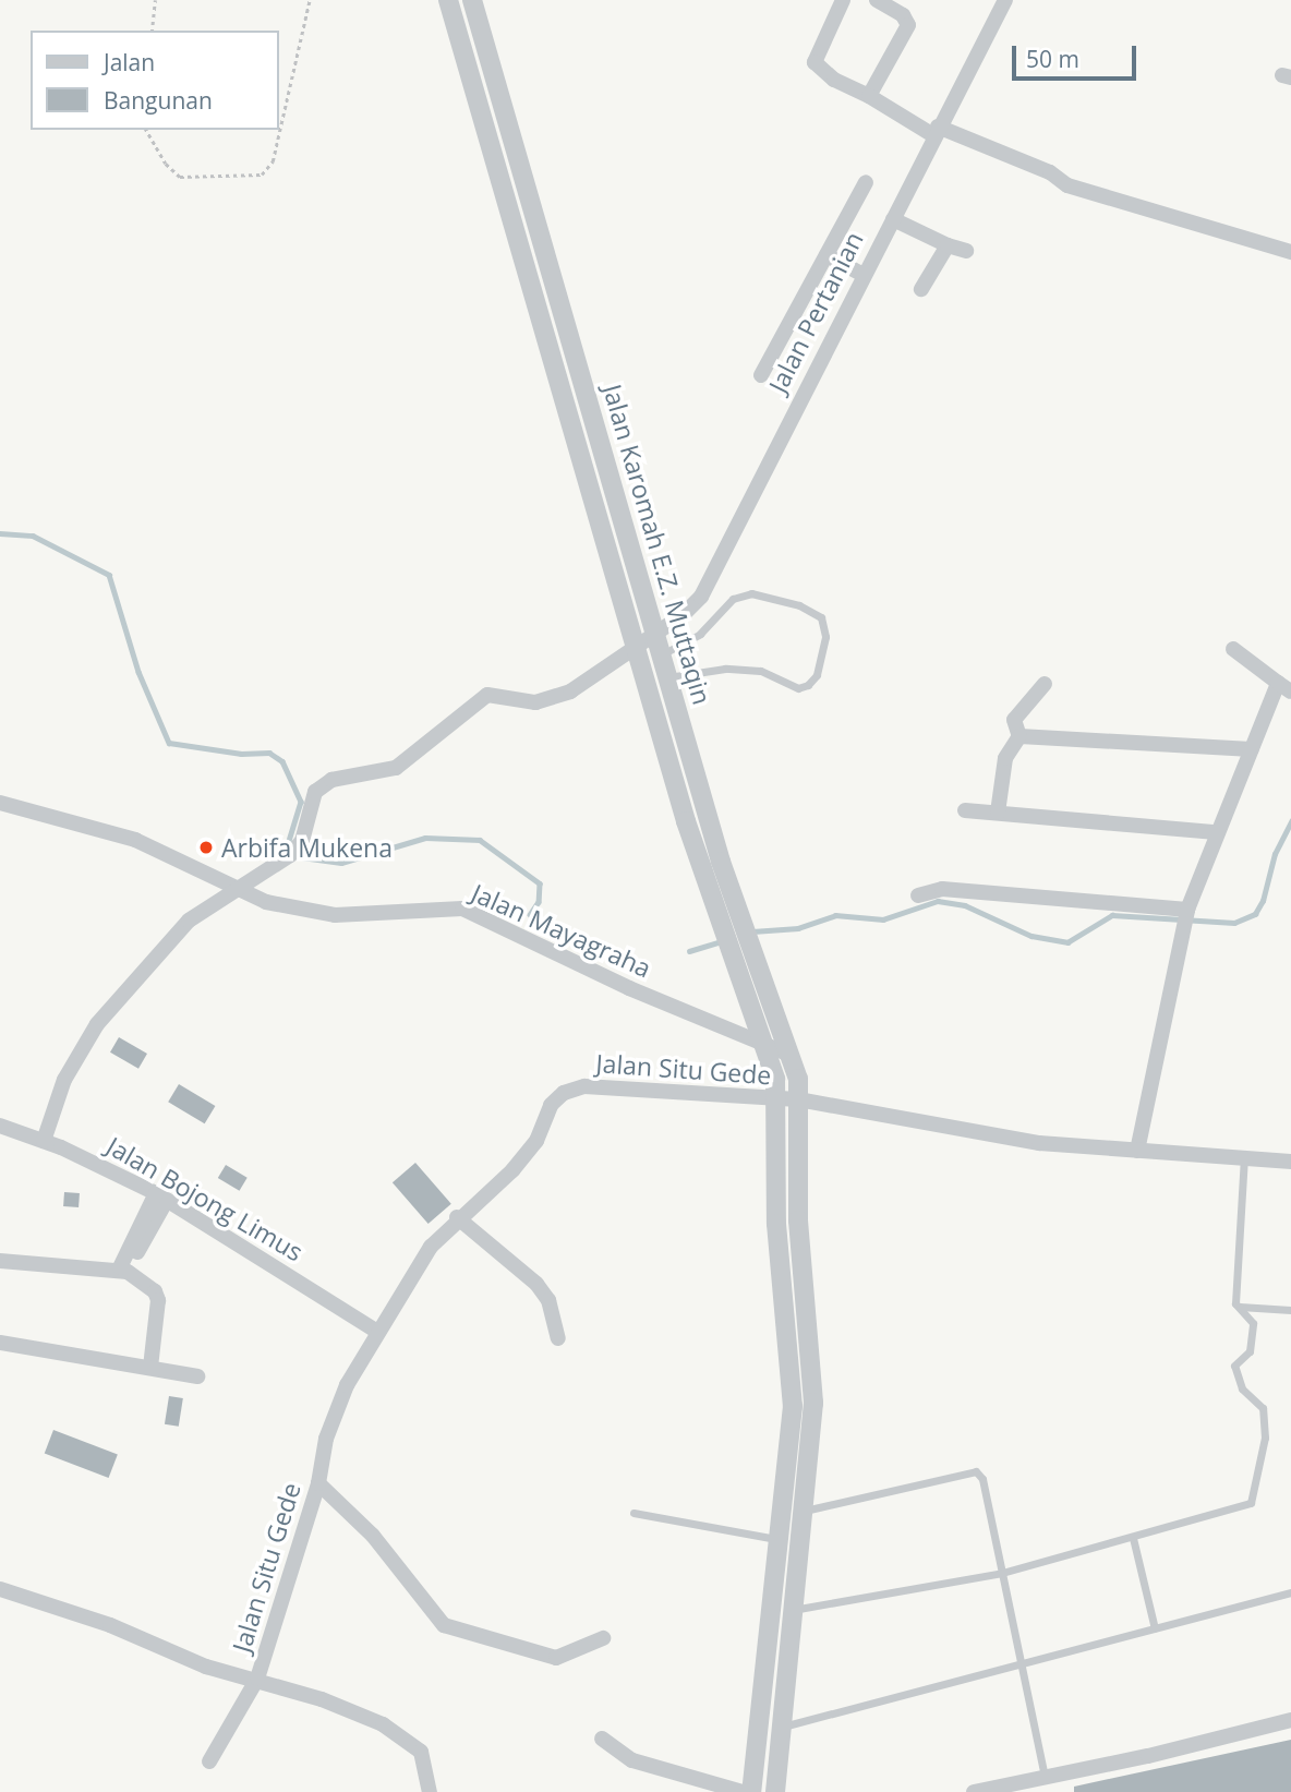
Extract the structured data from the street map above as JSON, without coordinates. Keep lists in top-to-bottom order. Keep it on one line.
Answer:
{"streets":{"street":["Jalan Pertanian","Jalan Karomah E.Z. Muttaqin","Jalan Mayagraha","Jalan Situ Gede","Jalan Bojong Limus"]},"crossings":[["Jalan Pertanian","Jalan Karomah E.Z. Muttaqin"],["Jalan Pertanian","Jalan Mayagraha"],["Jalan Karomah E.Z. Muttaqin","Jalan Mayagraha"],["Jalan Karomah E.Z. Muttaqin","Jalan Situ Gede"],["Jalan Situ Gede","Jalan Bojong Limus"]],"places":["Arbifa Mukena"],"legend":["Jalan","Bangunan"],"scale_bar":"50 m"}
